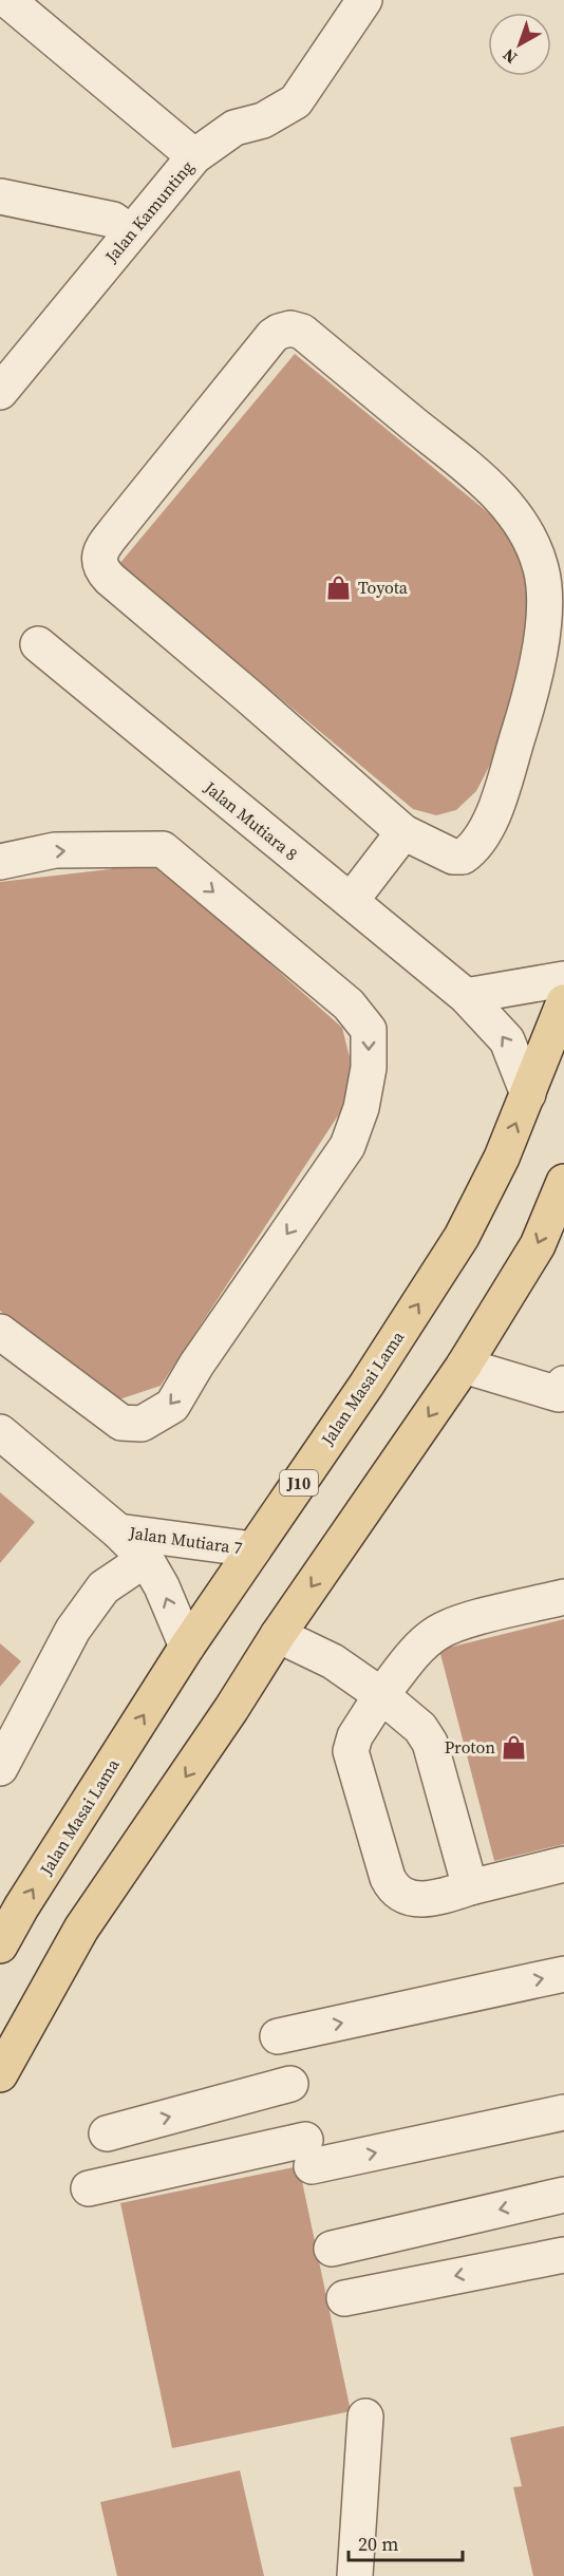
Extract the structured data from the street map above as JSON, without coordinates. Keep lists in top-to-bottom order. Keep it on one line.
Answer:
{"streets":{"main road":["Jalan Masai Lama","J10"],"street":["Jalan Kamunting","Jalan Mutiara 8","Jalan Mutiara 7"]},"crossings":[["Jalan Mutiara 8","Jalan Masai Lama"],["Jalan Masai Lama","Jalan Mutiara 7"]],"places":{"shop":["Toyota","Proton"]},"scale_bar":"20 m","north":"bottom left"}
